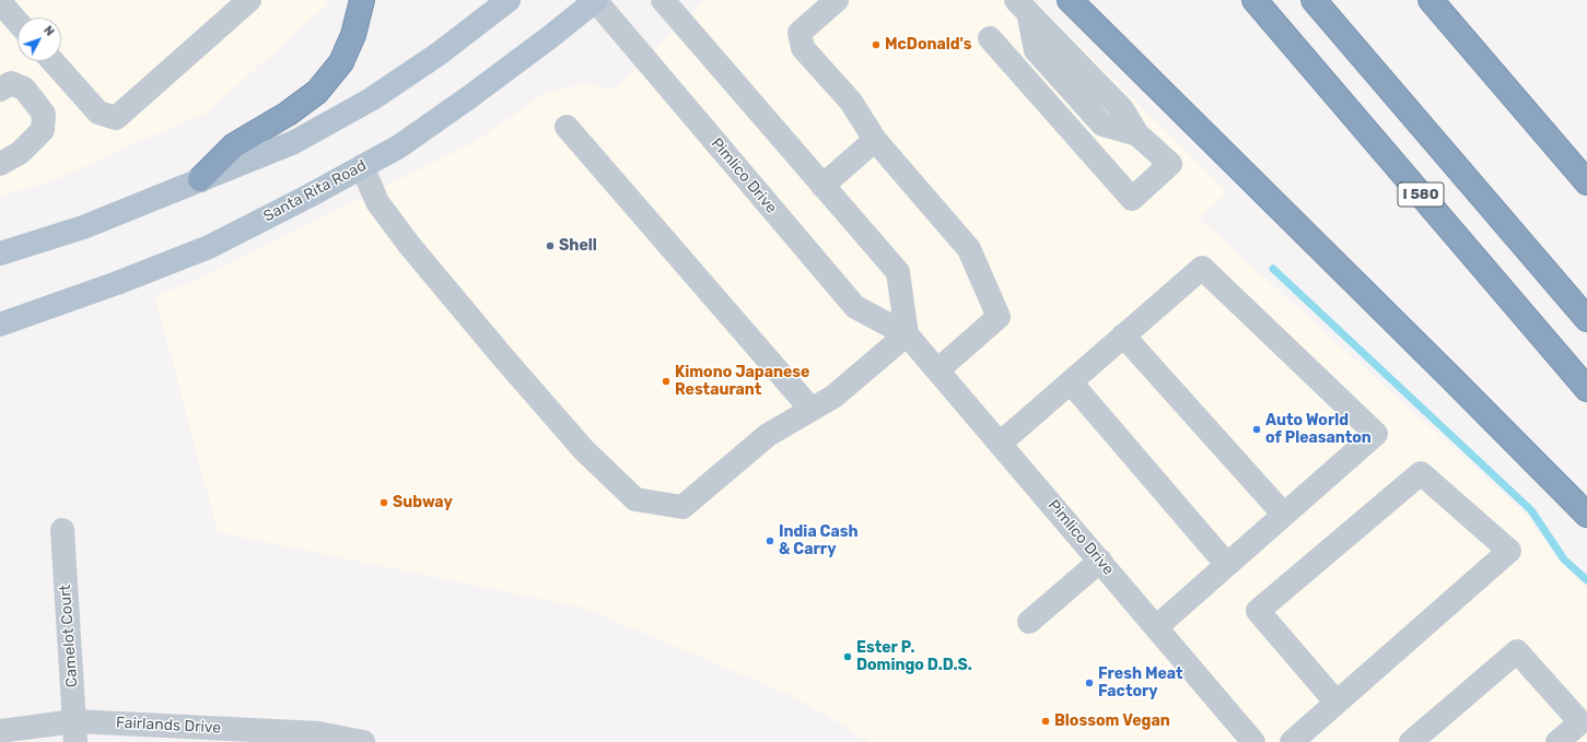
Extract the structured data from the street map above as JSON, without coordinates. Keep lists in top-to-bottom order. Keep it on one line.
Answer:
{"streets":{"highway":["I 580"],"main road":["Santa Rita Road"],"street":["Pimlico Drive","Camelot Court","Fairlands Drive"]},"crossings":[["Pimlico Drive","Santa Rita Road"],["Camelot Court","Fairlands Drive"]],"places":["McDonald's","Shell","Kimono Japanese Restaurant","Auto World of Pleasanton","Subway","India Cash & Carry","Ester P. Domingo D.D.S.","Fresh Meat Factory","Blossom Vegan"],"north":"top right"}
